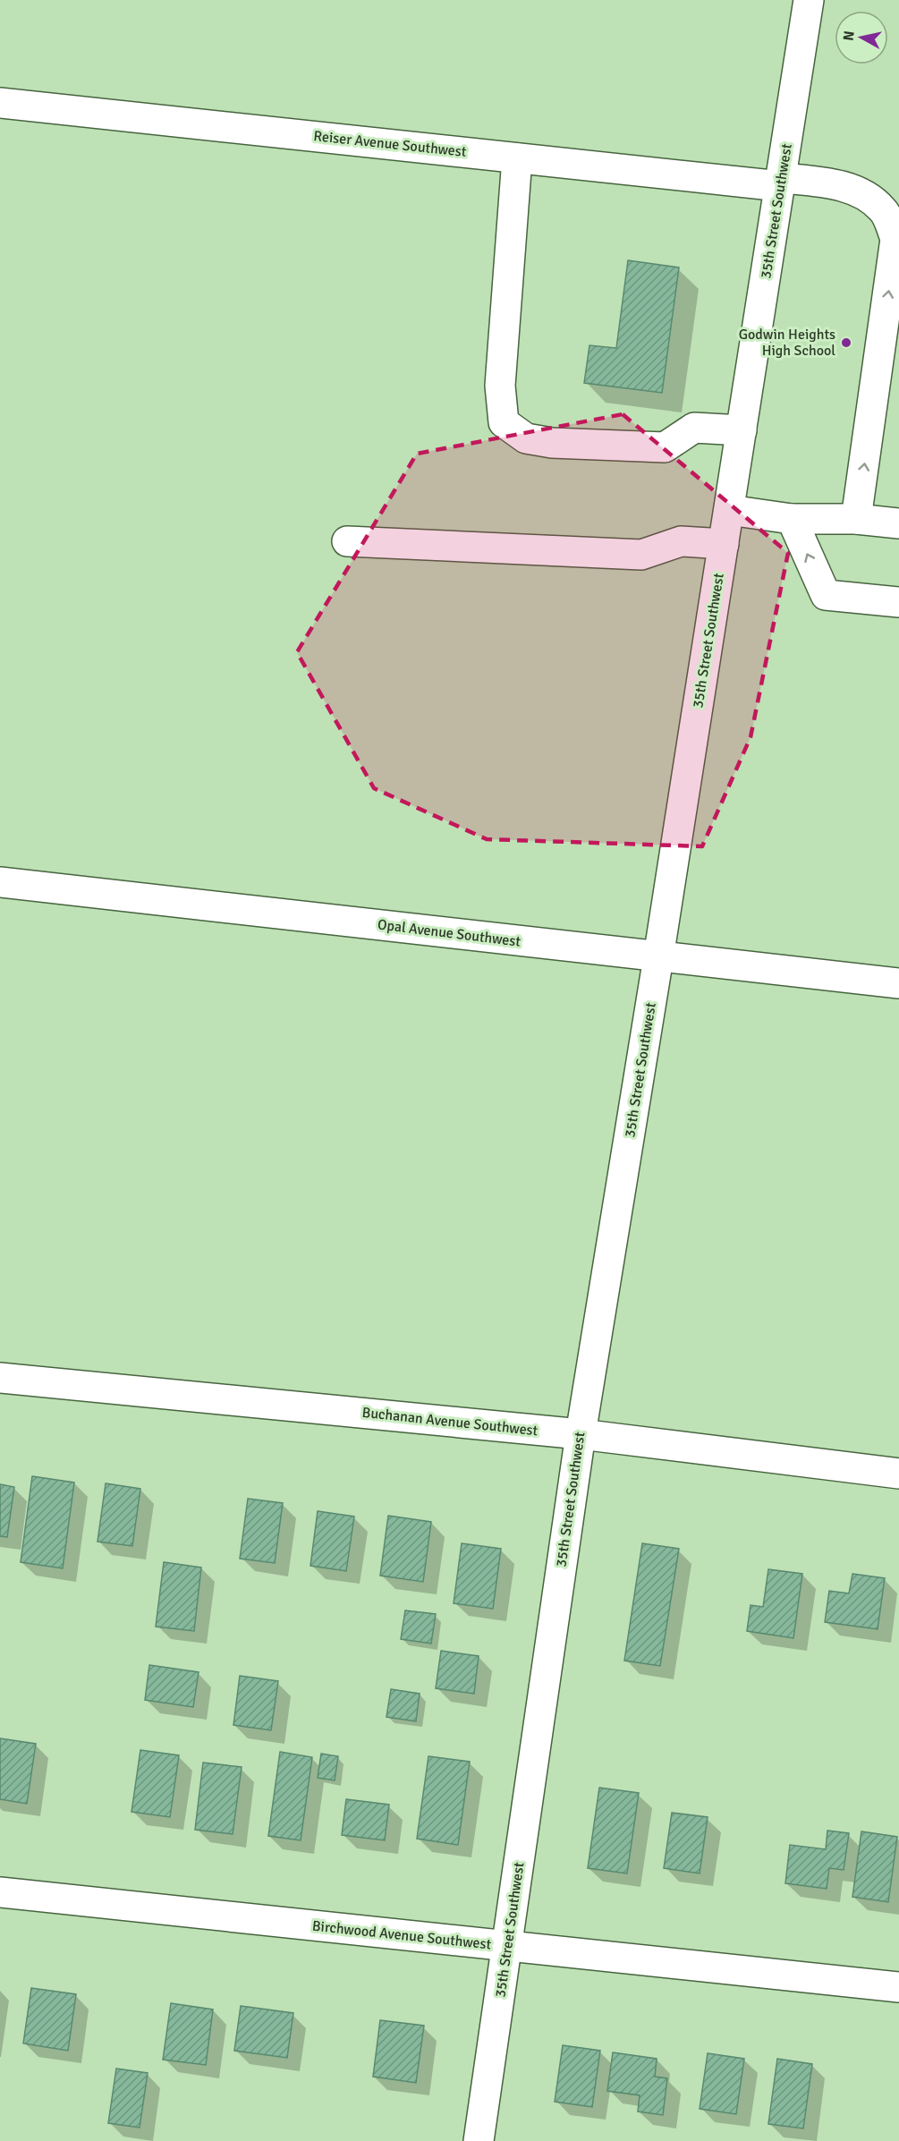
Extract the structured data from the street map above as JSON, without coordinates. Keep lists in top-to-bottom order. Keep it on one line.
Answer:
{"streets":{"street":["Reiser Avenue Southwest","35th Street Southwest","Opal Avenue Southwest","Buchanan Avenue Southwest","Birchwood Avenue Southwest"]},"crossings":[["Reiser Avenue Southwest","35th Street Southwest"],["35th Street Southwest","Opal Avenue Southwest"],["35th Street Southwest","Buchanan Avenue Southwest"],["35th Street Southwest","Birchwood Avenue Southwest"]],"places":["Godwin Heights High School"],"north":"left"}
